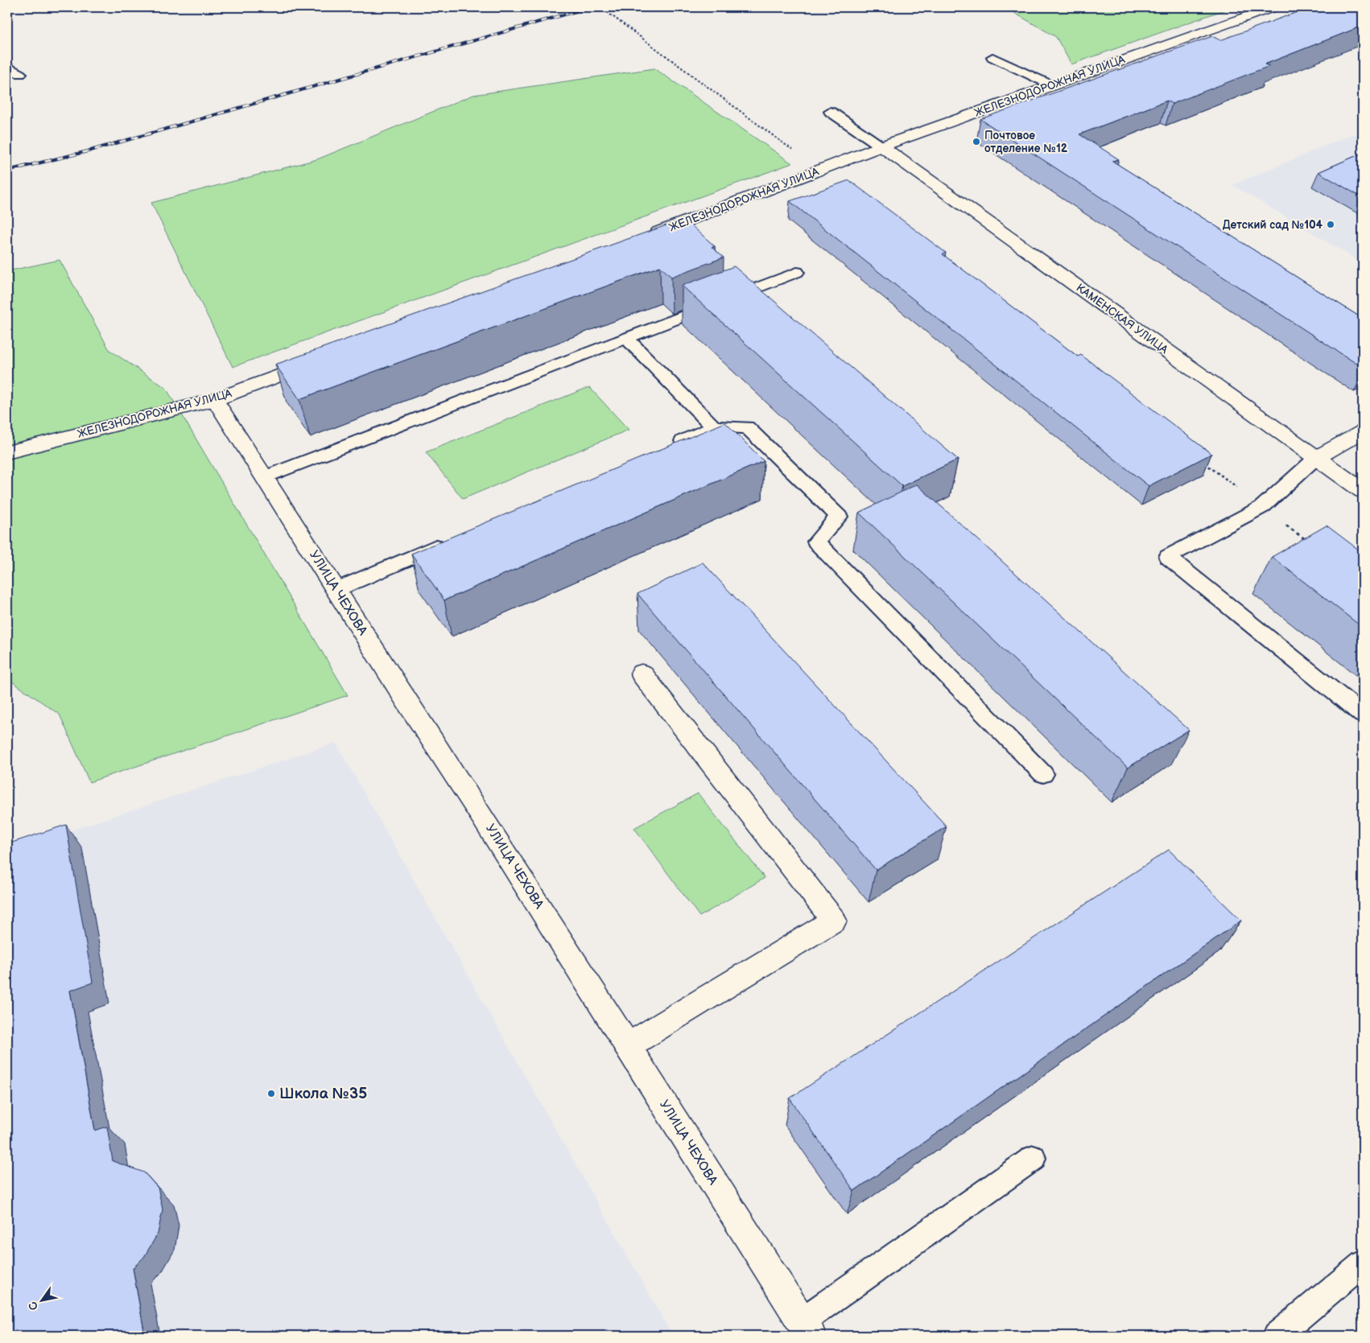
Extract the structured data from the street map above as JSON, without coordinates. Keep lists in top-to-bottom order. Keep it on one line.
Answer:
{"streets":{"street":["ЖЕЛЕЗНОДОРОЖНАЯ УЛИЦА","КАМЕНСКАЯ УЛИЦА","УЛИЦА ЧЕХОВА"]},"crossings":[["ЖЕЛЕЗНОДОРОЖНАЯ УЛИЦА","КАМЕНСКАЯ УЛИЦА"],["ЖЕЛЕЗНОДОРОЖНАЯ УЛИЦА","УЛИЦА ЧЕХОВА"]],"places":["Почтовое отделение №12","Детский сад №104","Школа №35"],"north":"bottom left"}
